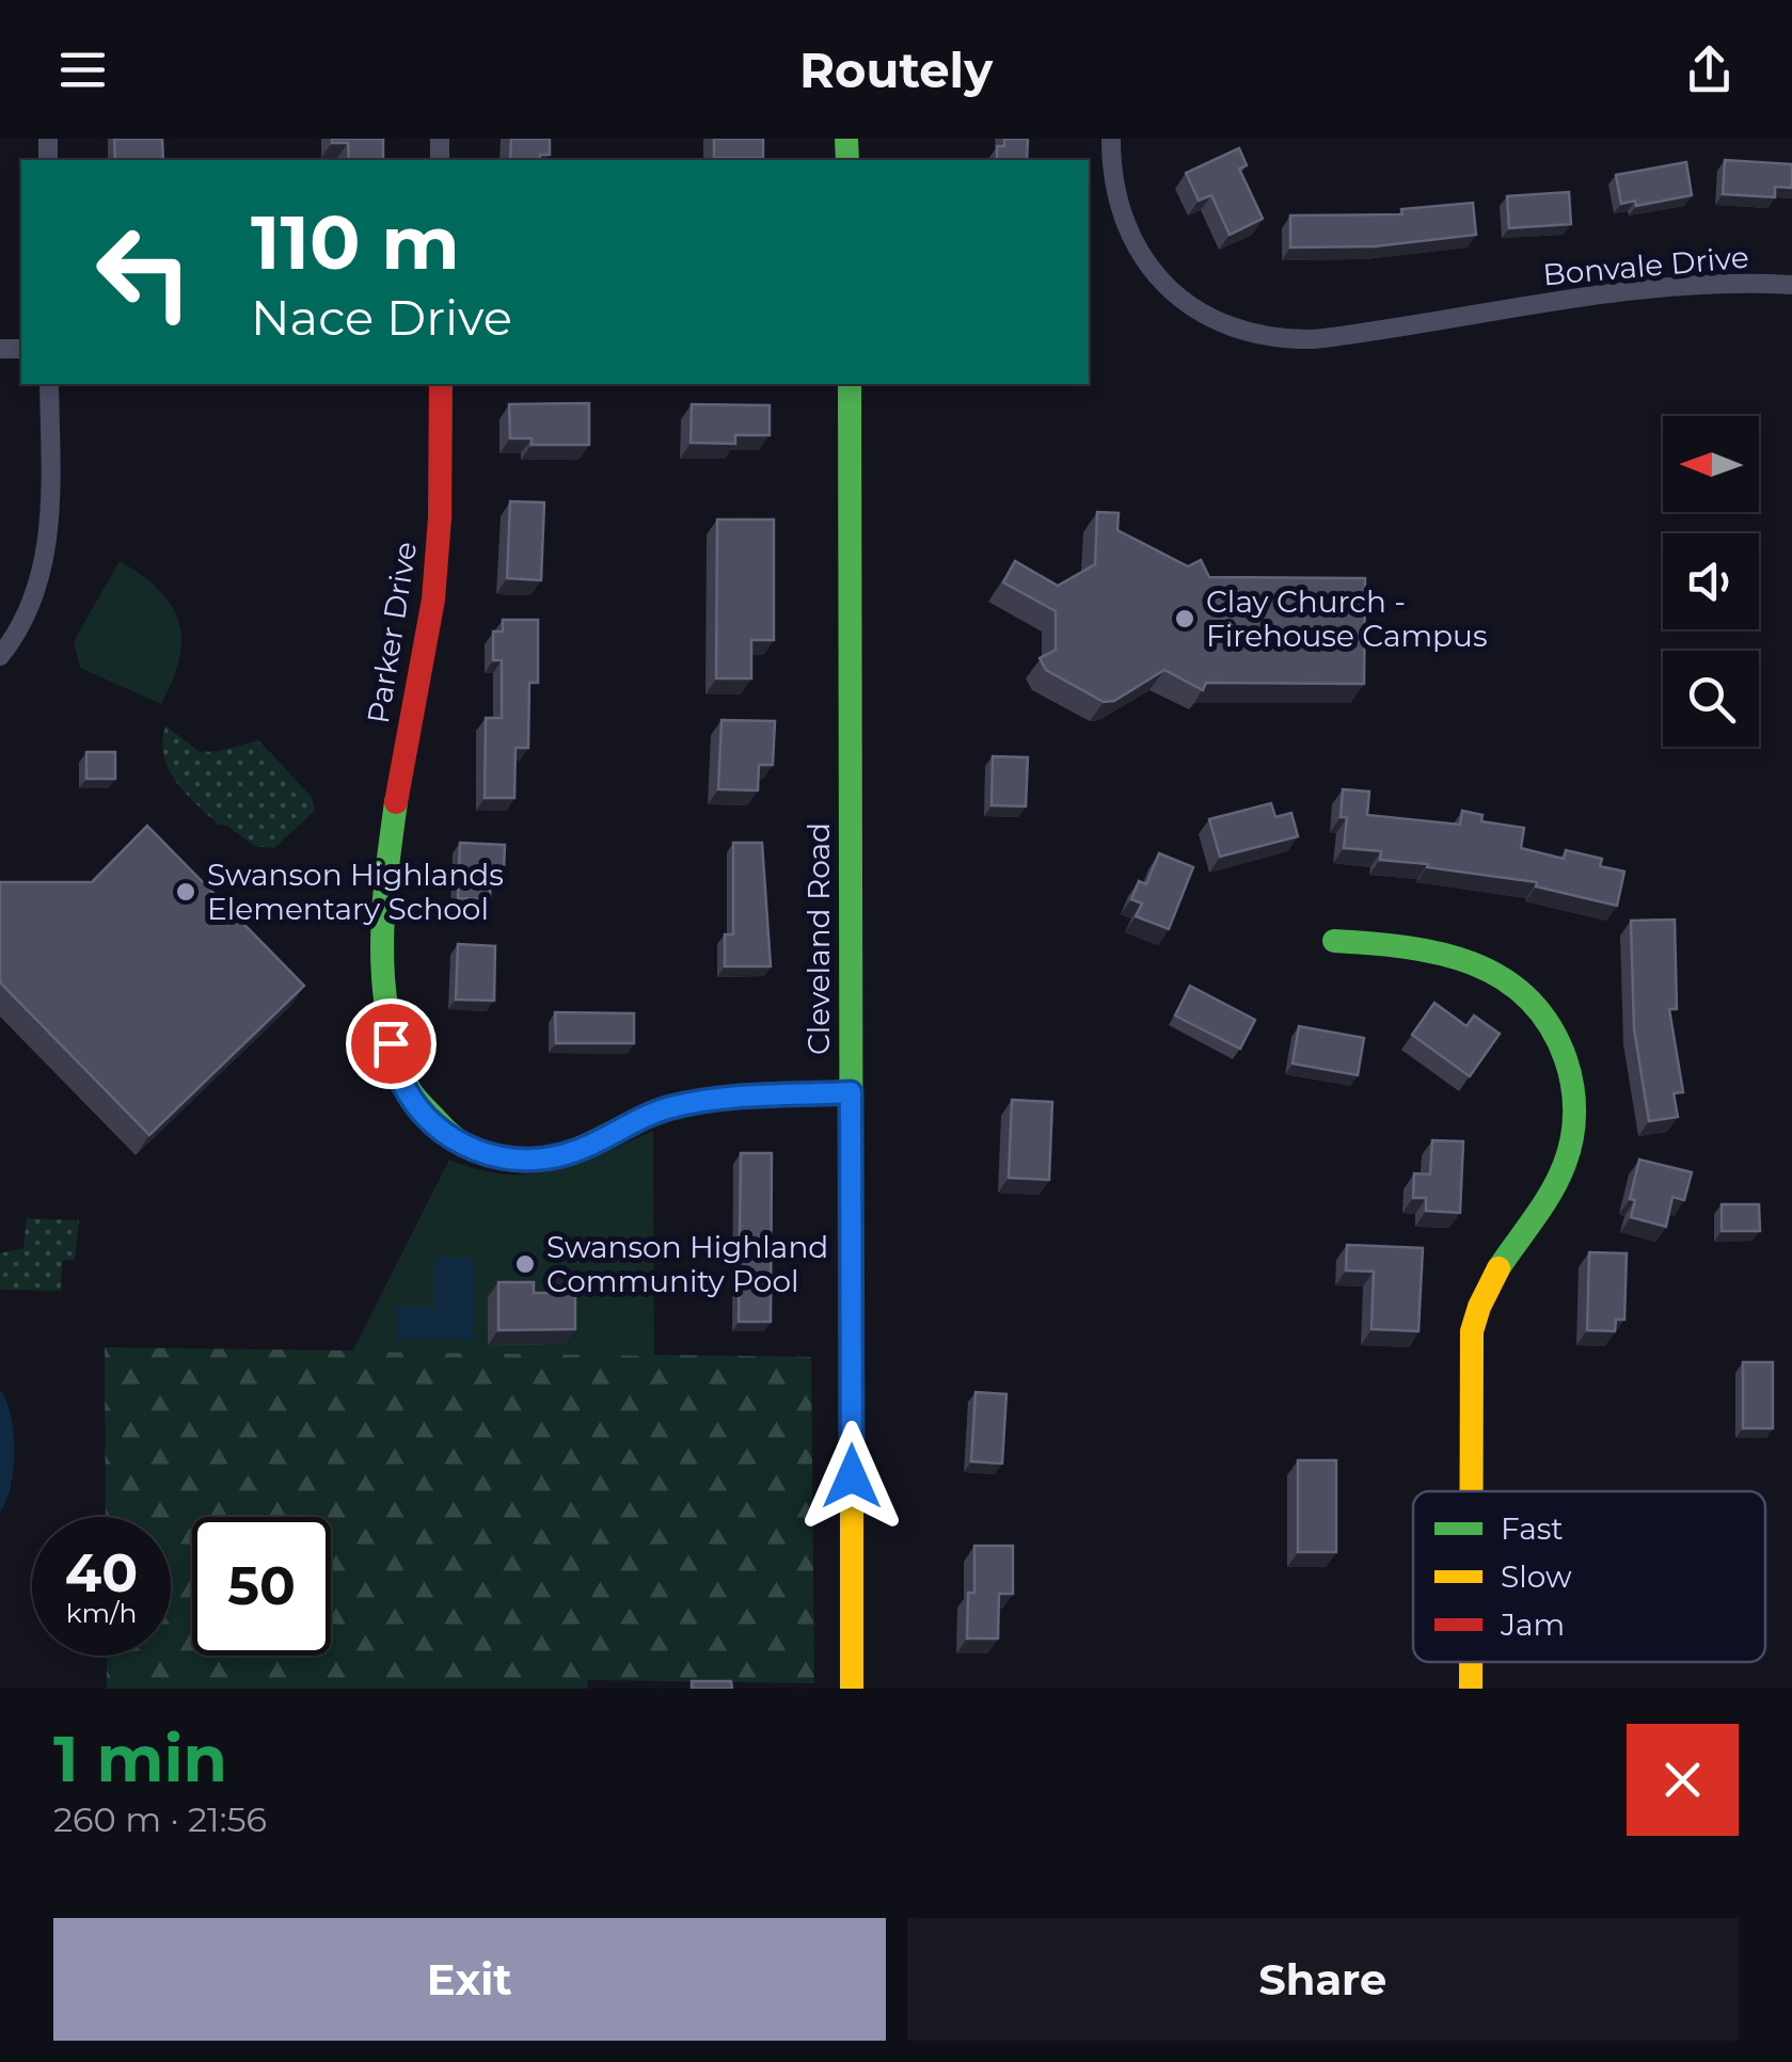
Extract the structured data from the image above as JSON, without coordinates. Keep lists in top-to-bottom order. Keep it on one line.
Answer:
{"streets":{"street":["Bonvale Drive","Parker Drive","Cleveland Road"]},"crossings":[["Parker Drive","Cleveland Road"]],"places":["Clay Church - Firehouse Campus","Swanson Highlands Elementary School","Swanson Highland Community Pool"],"legend":["Fast","Slow","Jam"],"north":"left","page":{"header":"Routely","turn":["110 m","Nace Drive"],"speed":"40 km/h","limit":"50","heading":["1 min","260 m · 21:56"],"buttons":["Exit","Share"]}}
